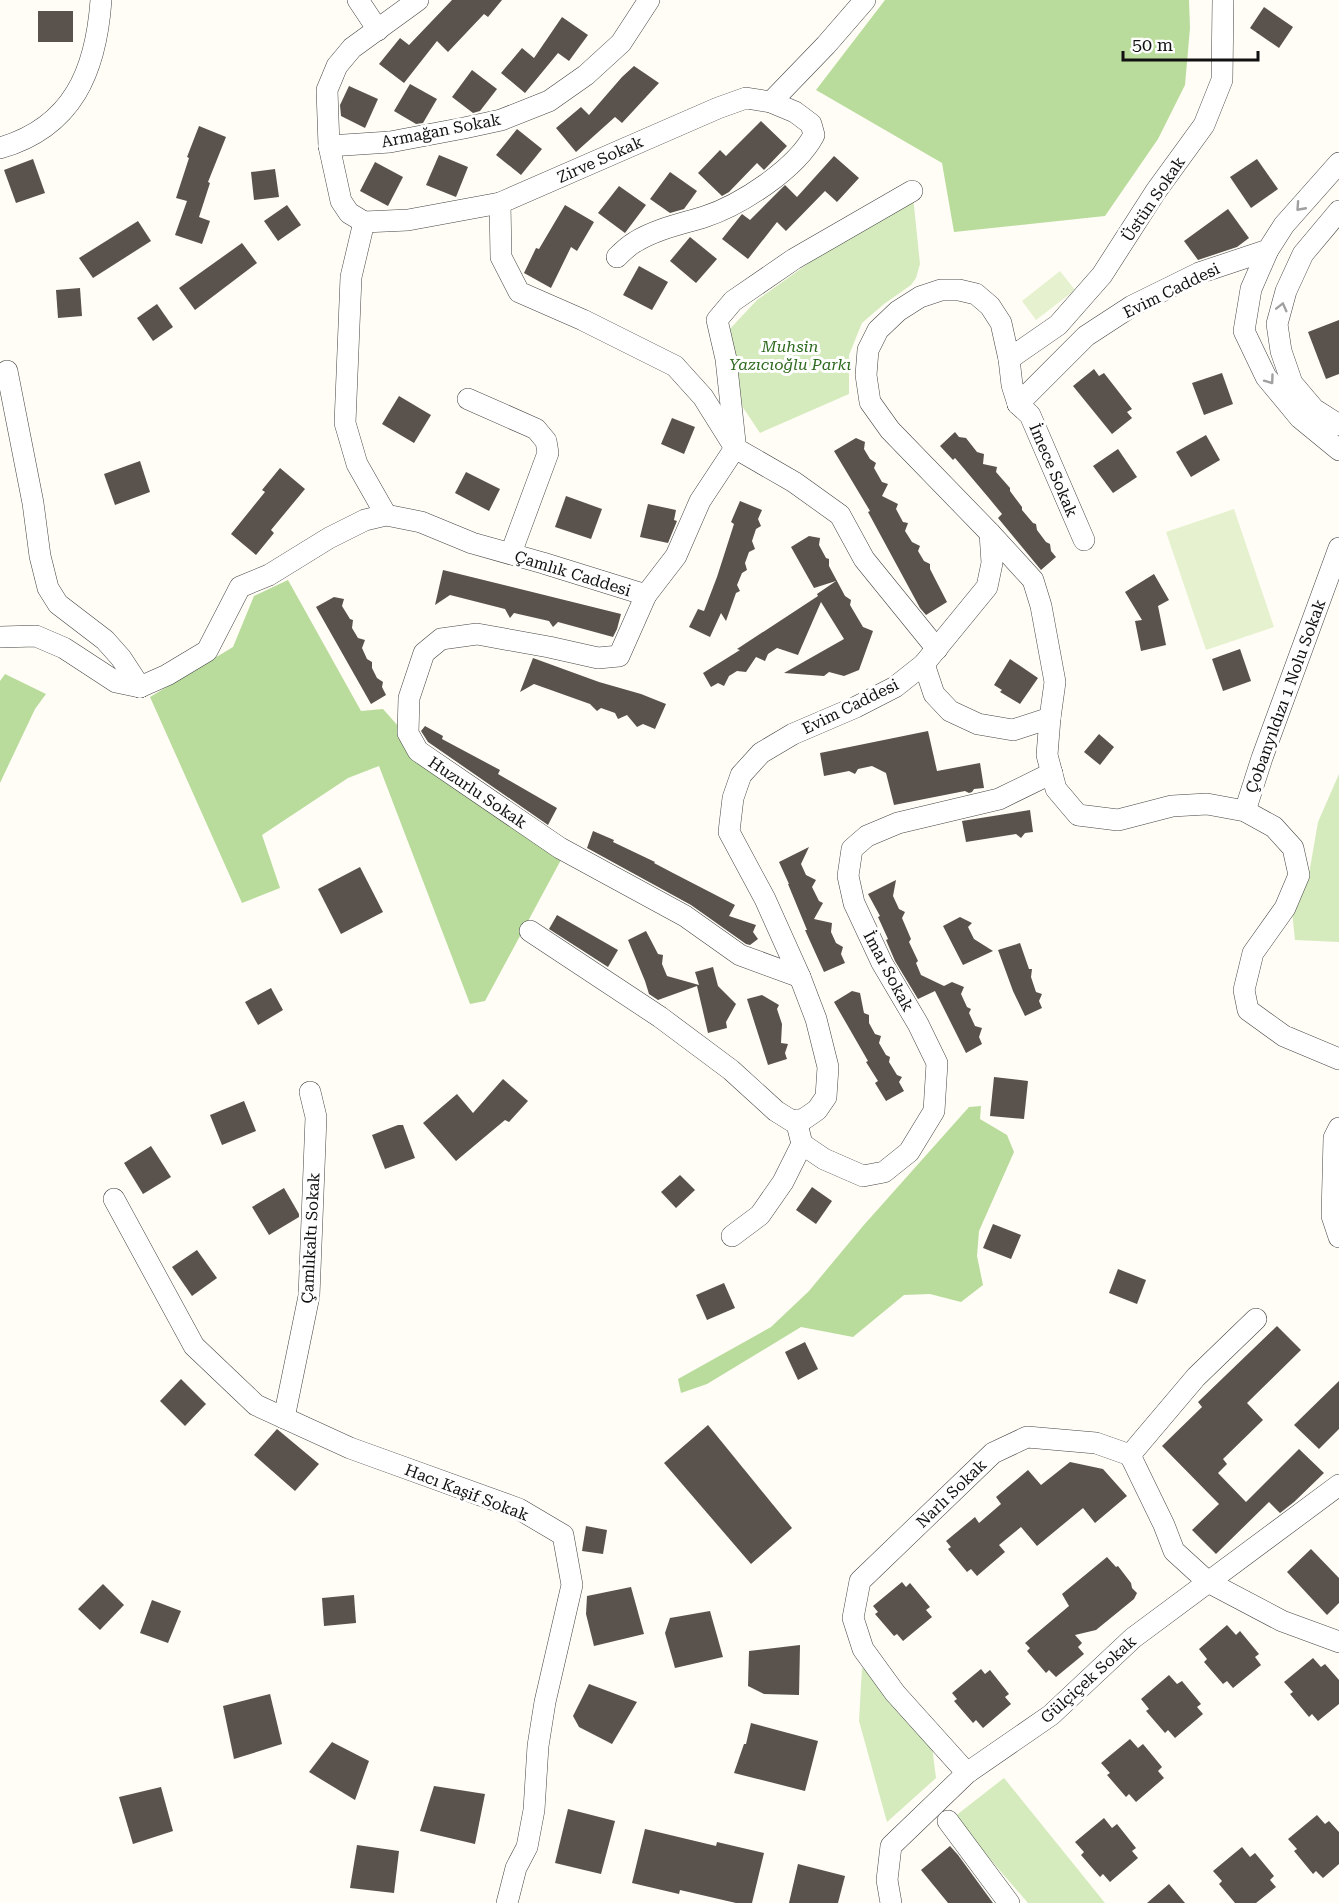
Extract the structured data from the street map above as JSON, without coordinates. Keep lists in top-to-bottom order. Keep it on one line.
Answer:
{"streets":{"street":["Armağan Sokak","Zirve Sokak","Üstün Sokak","Evim Caddesi","İmece Sokak","Çamlık Caddesi","Çobanyıldızı 1 Nolu Sokak","Huzurlu Sokak","İmar Sokak","Çamlıkaltı Sokak","Hacı Kaşif Sokak","Narlı Sokak","Gülçiçek Sokak"]},"crossings":[["Evim Caddesi","İmece Sokak"],["Evim Caddesi","Huzurlu Sokak"],["Çamlık Caddesi","Huzurlu Sokak"],["Çamlıkaltı Sokak","Hacı Kaşif Sokak"],["Narlı Sokak","Gülçiçek Sokak"]],"parks":["Muhsin Yazıcıoğlu Parkı"],"scale_bar":"50 m"}
